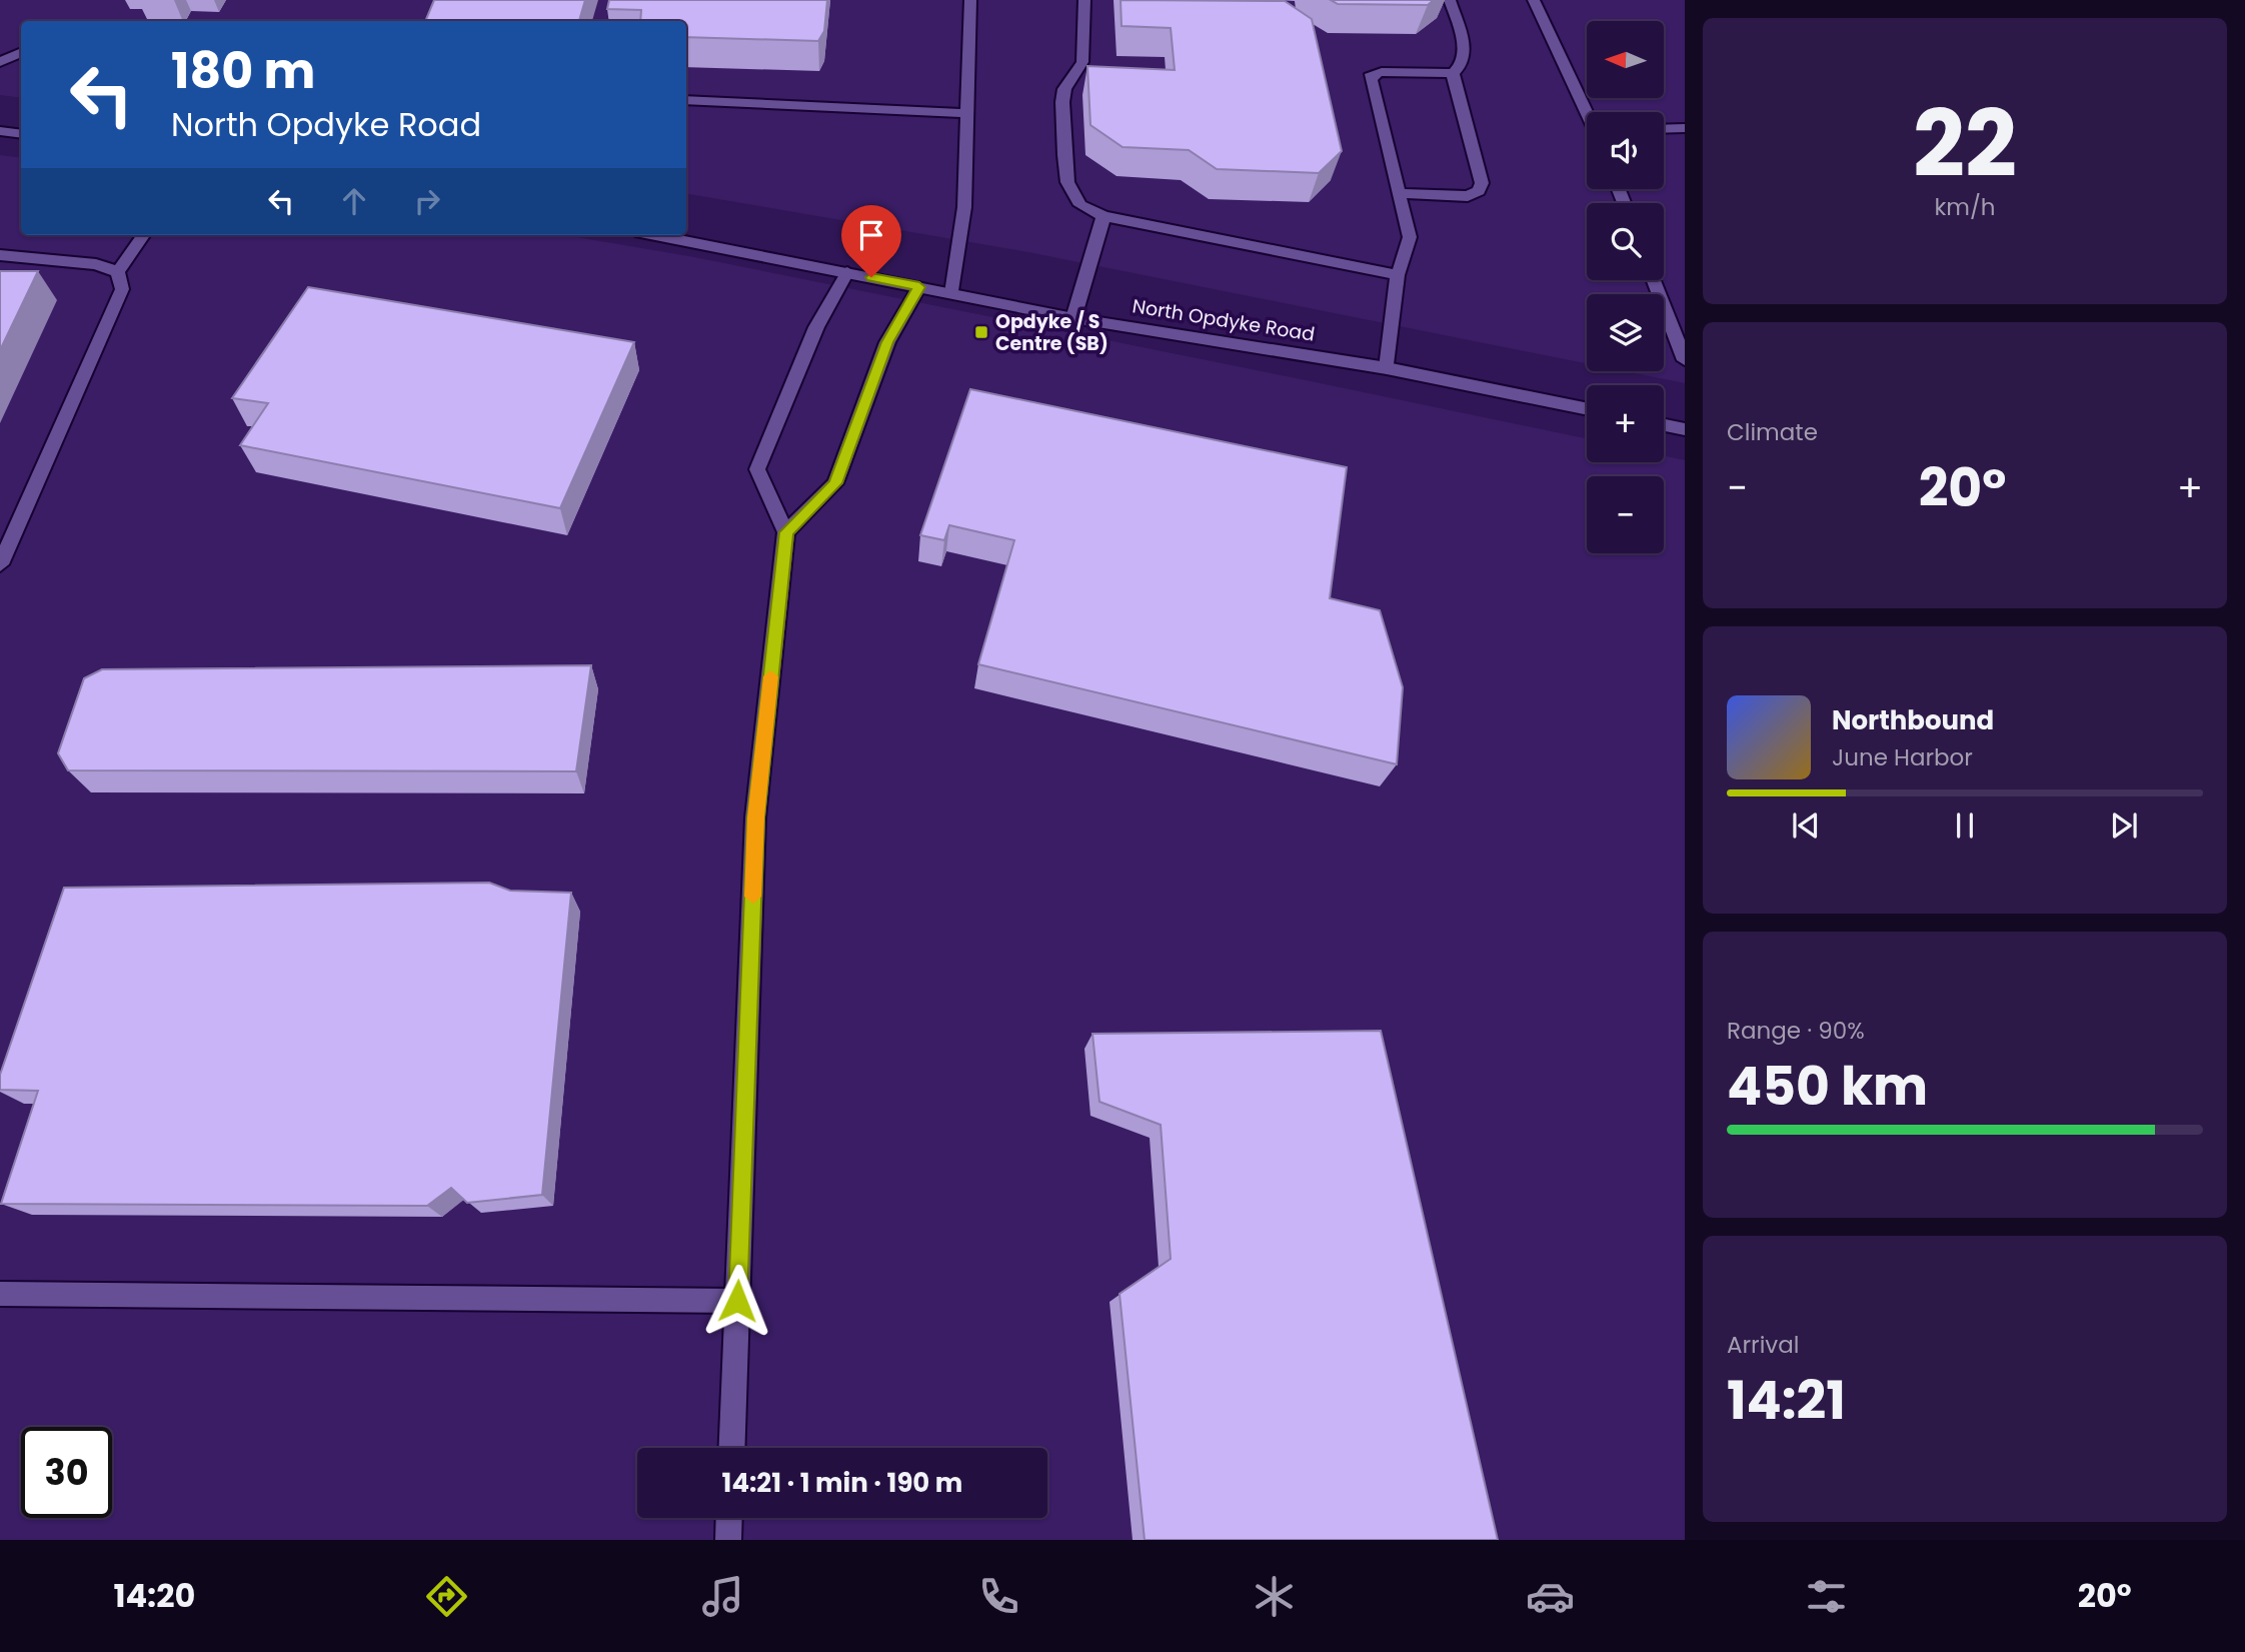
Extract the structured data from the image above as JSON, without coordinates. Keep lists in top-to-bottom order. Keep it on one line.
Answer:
{"streets":{"street":["North Opdyke Road"]},"places":{"transit":["Opdyke / S Centre (SB)"]},"north":"left","page":{"tile":[["22","km/h"],"Climate",["Range · 90%","450 km"],["Arrival","14:21"]],"map_buttons":["+","−"],"turn":["180 m","North Opdyke Road"],"heat":["−","20°","+"],"song":["Northbound","June Harbor"],"limit":"30","trip":"14:21 · 1 min · 190 m","tabs":["14:20","20°"]}}
